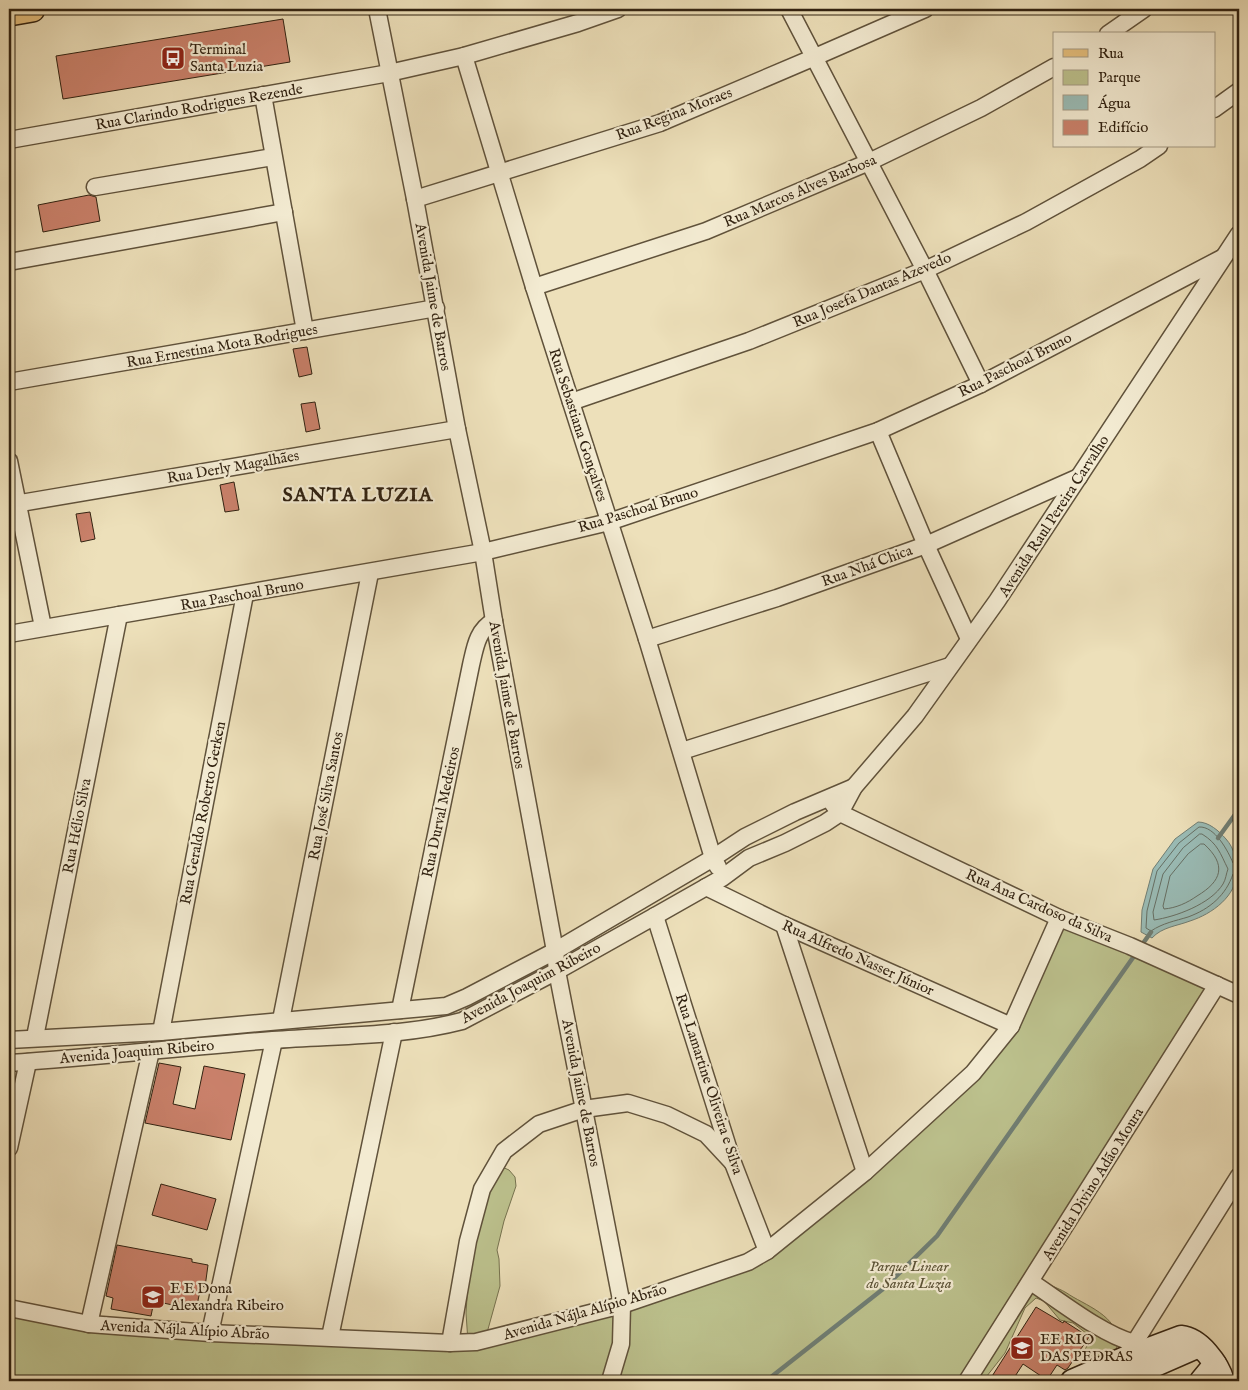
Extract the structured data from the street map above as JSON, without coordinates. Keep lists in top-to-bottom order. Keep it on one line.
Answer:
{"streets":{"street":["Rua Clarindo Rodrigues Rezende","Rua Regina Moraes","Rua Marcos Alves Barbosa","Rua Josefa Dantas Azevedo","Avenida Jaime de Barros","Rua Ernestina Mota Rodrigues","Rua Paschoal Bruno","Rua Sebastiana Gonçalves","Rua Derly Magalhães","Avenida Raul Pereira Carvalho","Rua Nhá Chica","Rua José Silva Santos","Rua Durval Medeiros","Rua Geraldo Roberto Gerken","Rua Hélio Silva","Rua Ana Cardoso da Silva","Rua Alfredo Nasser Júnior","Avenida Joaquim Ribeiro","Rua Lamartine Oliveira e Silva","Avenida Divino Adão Moura","Avenida Nájla Alípio Abrão"]},"crossings":[["Rua Clarindo Rodrigues Rezende","Avenida Jaime de Barros"],["Rua Clarindo Rodrigues Rezende","Rua Sebastiana Gonçalves"],["Rua Regina Moraes","Avenida Jaime de Barros"],["Rua Regina Moraes","Rua Sebastiana Gonçalves"],["Rua Marcos Alves Barbosa","Rua Sebastiana Gonçalves"],["Rua Josefa Dantas Azevedo","Rua Sebastiana Gonçalves"],["Avenida Jaime de Barros","Rua Ernestina Mota Rodrigues"],["Avenida Jaime de Barros","Rua Paschoal Bruno"],["Avenida Jaime de Barros","Rua Derly Magalhães"],["Avenida Jaime de Barros","Rua Durval Medeiros"],["Avenida Jaime de Barros","Avenida Joaquim Ribeiro"],["Avenida Jaime de Barros","Avenida Nájla Alípio Abrão"],["Rua Paschoal Bruno","Rua Sebastiana Gonçalves"],["Rua Paschoal Bruno","Avenida Raul Pereira Carvalho"],["Rua Paschoal Bruno","Rua José Silva Santos"],["Rua Paschoal Bruno","Rua Geraldo Roberto Gerken"],["Rua Paschoal Bruno","Rua Hélio Silva"],["Rua Sebastiana Gonçalves","Rua Nhá Chica"],["Rua Sebastiana Gonçalves","Avenida Joaquim Ribeiro"],["Avenida Raul Pereira Carvalho","Rua Nhá Chica"],["Avenida Raul Pereira Carvalho","Rua Ana Cardoso da Silva"],["Avenida Raul Pereira Carvalho","Avenida Joaquim Ribeiro"],["Rua José Silva Santos","Avenida Joaquim Ribeiro"],["Rua Durval Medeiros","Avenida Joaquim Ribeiro"],["Rua Geraldo Roberto Gerken","Avenida Joaquim Ribeiro"],["Rua Hélio Silva","Avenida Joaquim Ribeiro"],["Rua Ana Cardoso da Silva","Avenida Joaquim Ribeiro"],["Rua Ana Cardoso da Silva","Avenida Divino Adão Moura"],["Rua Ana Cardoso da Silva","Avenida Nájla Alípio Abrão"],["Rua Alfredo Nasser Júnior","Avenida Joaquim Ribeiro"],["Rua Alfredo Nasser Júnior","Avenida Nájla Alípio Abrão"],["Avenida Joaquim Ribeiro","Rua Lamartine Oliveira e Silva"],["Rua Lamartine Oliveira e Silva","Avenida Nájla Alípio Abrão"]],"districts":["SANTA LUZIA"],"parks":["Parque Linear do Santa Luzia"],"places":{"bus stop":["Terminal Santa Luzia"],"school or university":["E E Dona Alexandra Ribeiro","EE RIO DAS PEDRAS"]},"legend":["Rua","Parque","Água","Edifício"]}
